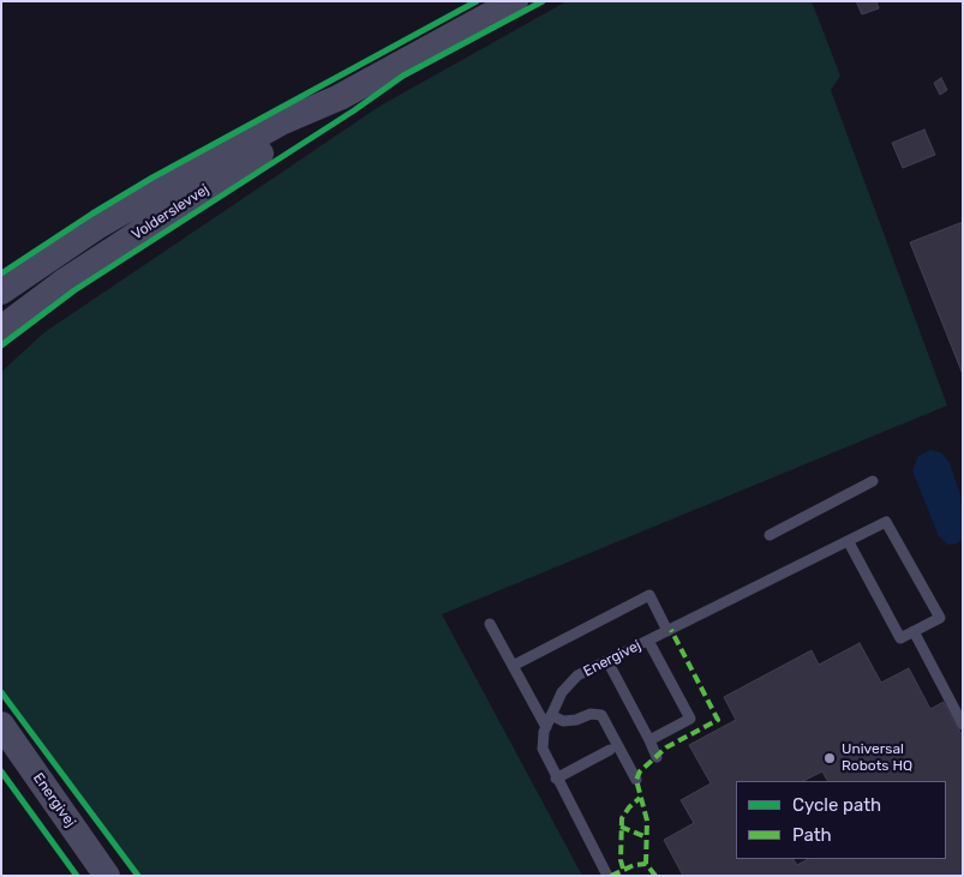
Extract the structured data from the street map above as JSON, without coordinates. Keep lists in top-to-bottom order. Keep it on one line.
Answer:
{"streets":{"street":["Volderslevvej","Energivej"]},"places":["Universal Robots HQ"],"legend":["Cycle path","Path"]}
